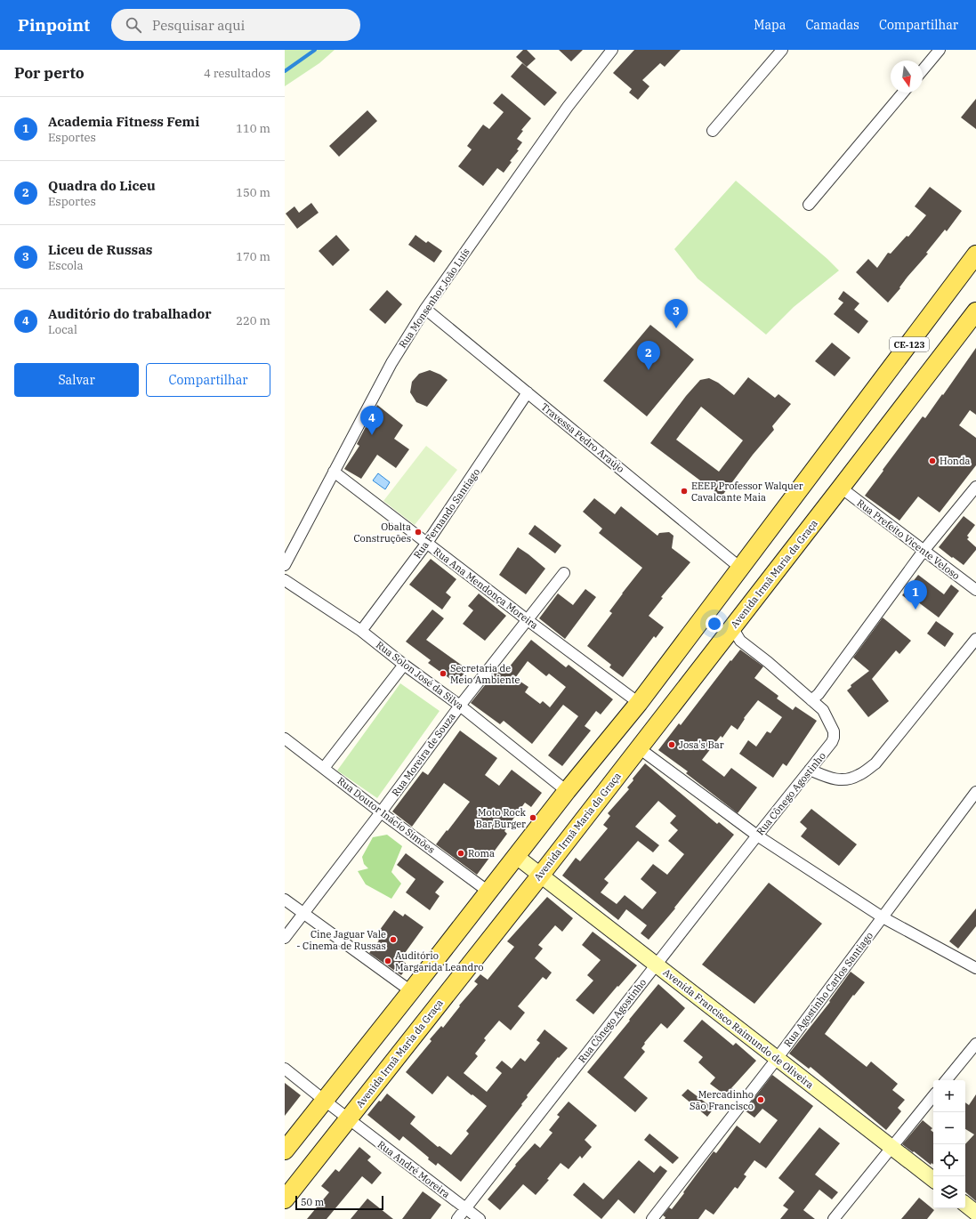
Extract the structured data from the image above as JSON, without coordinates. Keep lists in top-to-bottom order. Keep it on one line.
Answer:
{"streets":{"main road":["CE-123","Avenida Irmã Maria da Graça"],"street":["Rua Monsenhor João Luís","Travessa Pedro Araújo","Rua Fernando Santiago","Rua Prefeito Vicente Veloso","Rua Ana Mendonça Moreira","Rua Solon José da Silva","Rua Moreira de Souza","Rua Cônego Agostinho","Rua Doutor Inácio Simões","Rua Agostinho Carlos Santiago","Avenida Francisco Raimundo de Oliveira","Rua André Moreira"]},"crossings":[["Rua Monsenhor João Luís","Travessa Pedro Araújo"],["Rua Monsenhor João Luís","Rua Ana Mendonça Moreira"],["CE-123","Travessa Pedro Araújo"],["Travessa Pedro Araújo","Rua Fernando Santiago"],["Rua Fernando Santiago","Rua Ana Mendonça Moreira"],["Rua Fernando Santiago","Rua Solon José da Silva"],["Rua Prefeito Vicente Veloso","Avenida Irmã Maria da Graça"],["Avenida Irmã Maria da Graça","Avenida Francisco Raimundo de Oliveira"],["Avenida Irmã Maria da Graça","Rua André Moreira"],["Rua Ana Mendonça Moreira","Rua Moreira de Souza"],["Rua Solon José da Silva","Rua Moreira de Souza"],["Rua Moreira de Souza","Rua Doutor Inácio Simões"],["Rua Cônego Agostinho","Avenida Francisco Raimundo de Oliveira"],["Rua Cônego Agostinho","Rua André Moreira"],["Rua Agostinho Carlos Santiago","Avenida Francisco Raimundo de Oliveira"]],"places":["Honda","EEEP Professor Walquer Cavalcante Maia","Obalta Construções","Secretaria de Meio Ambiente","Josa's Bar","Moto Rock Bar Burger","Roma","Cine Jaguar Vale - Cinema de Russas","Auditório Margarida Leandro","Mercadinho São Francisco"],"scale_bar":"50 m","north":"bottom","page":{"header":"Pinpoint","search":"Pesquisar aqui","nav":["Mapa","Camadas","Compartilhar"],"heading":["Por perto","4 resultados"],"list":[{"mark":"1","name":"Academia Fitness Femi","note":"Esportes","value":"110 m"},{"mark":"2","name":"Quadra do Liceu","note":"Esportes","value":"150 m"},{"mark":"3","name":"Liceu de Russas","note":"Escola","value":"170 m"},{"mark":"4","name":"Auditório do trabalhador","note":"Local","value":"220 m"}],"pins":["3","2","4","1"],"buttons":["Salvar","Compartilhar"],"map_buttons":["+","−"],"scale":"50 m"}}
